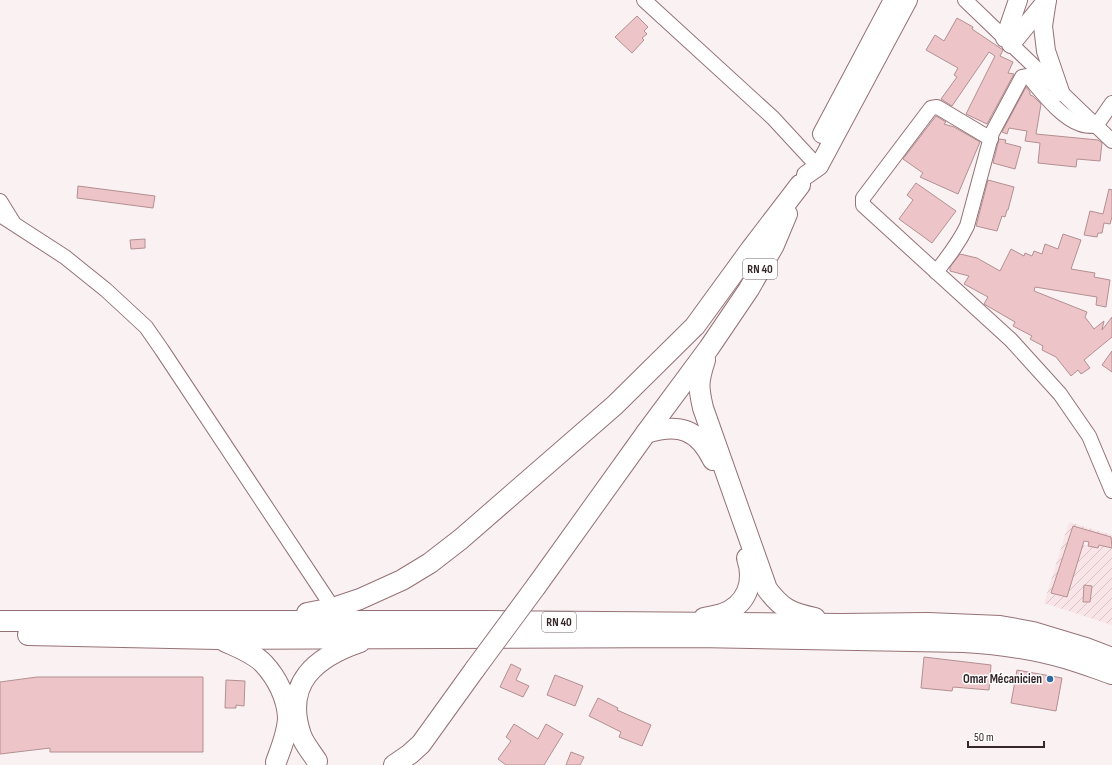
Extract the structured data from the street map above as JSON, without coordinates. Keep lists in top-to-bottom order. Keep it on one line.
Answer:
{"streets":{"highway":["RN 40"]},"places":["Omar Mécanicien"],"scale_bar":"50 m"}
